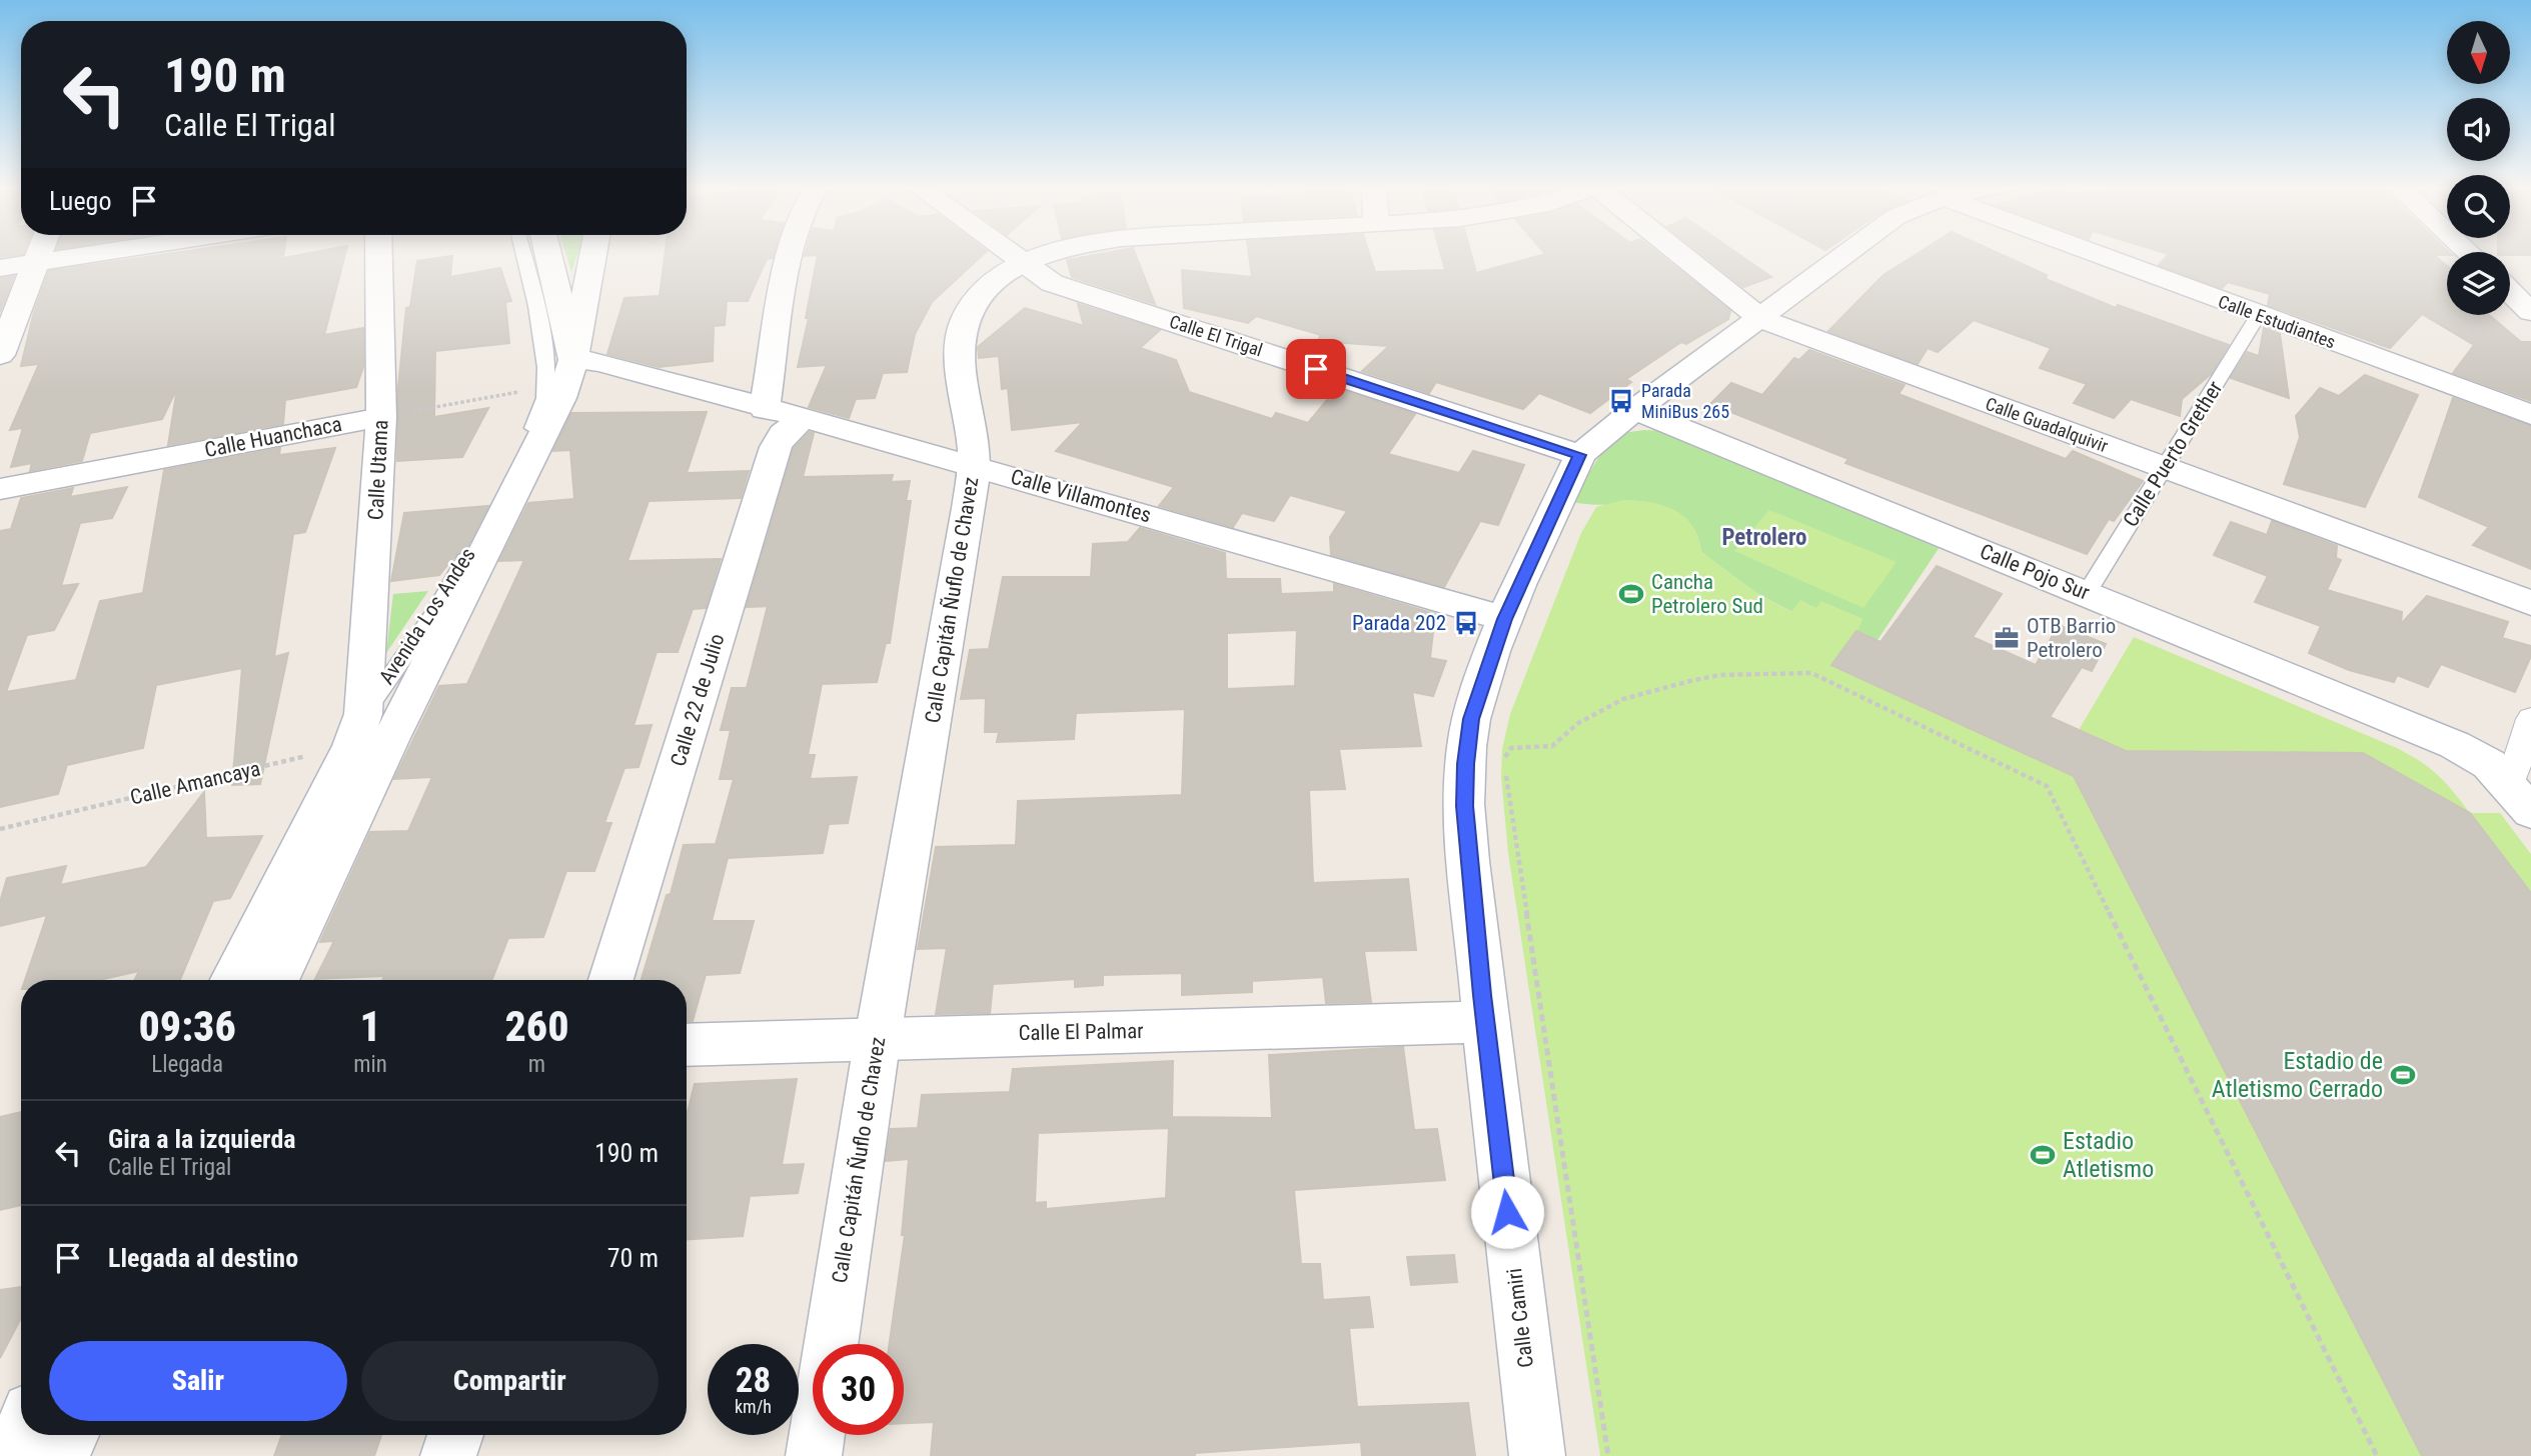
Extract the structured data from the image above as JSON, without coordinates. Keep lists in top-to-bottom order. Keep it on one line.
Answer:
{"streets":{"street":["Calle Estudiantes","Calle El Trigal","Calle Guadalquivir","Calle Huanchaca","Calle Utama","Calle Villamontes","Calle Pojo Sur","Calle Capitán Ñuflo de Chavez","Avenida Los Andes","Calle 22 de Julio","Calle El Palmar","Calle Camiri"],"lane":["Calle Puerto Grether"],"path":["Calle Amancaya"]},"crossings":[["Calle Estudiantes","Calle Puerto Grether"],["Calle El Trigal","Calle Capitán Ñuflo de Chavez"],["Calle El Trigal","Calle Camiri"],["Calle Guadalquivir","Calle Puerto Grether"],["Calle Guadalquivir","Calle Camiri"],["Calle Huanchaca","Calle Utama"],["Calle Puerto Grether","Calle Pojo Sur"],["Calle Utama","Avenida Los Andes"],["Calle Utama","Calle Amancaya"],["Calle Villamontes","Calle Capitán Ñuflo de Chavez"],["Calle Villamontes","Avenida Los Andes"],["Calle Villamontes","Calle 22 de Julio"],["Calle Villamontes","Calle Camiri"],["Calle Pojo Sur","Calle Camiri"],["Calle Capitán Ñuflo de Chavez","Calle El Palmar"],["Avenida Los Andes","Calle Amancaya"],["Calle El Palmar","Calle Camiri"]],"districts":["Petrolero"],"places":{"bus stop":["Parada MiniBus 265","Parada 202"],"sports":["Cancha Petrolero Sud","Estadio de Atletismo Cerrado","Estadio Atletismo"],"office":["OTB Barrio Petrolero"]},"north":"bottom","page":{"turn":["190 m","Calle El Trigal"],"then":"Luego","eta":["09:36","Llegada","1","min","260","m"],"list":[{"name":"Gira a la izquierda","note":"Calle El Trigal","value":"190 m"},{"name":"Llegada al destino","value":"70 m"}],"buttons":["Salir","Compartir"],"speed":"28 km/h","limit":"30"}}
